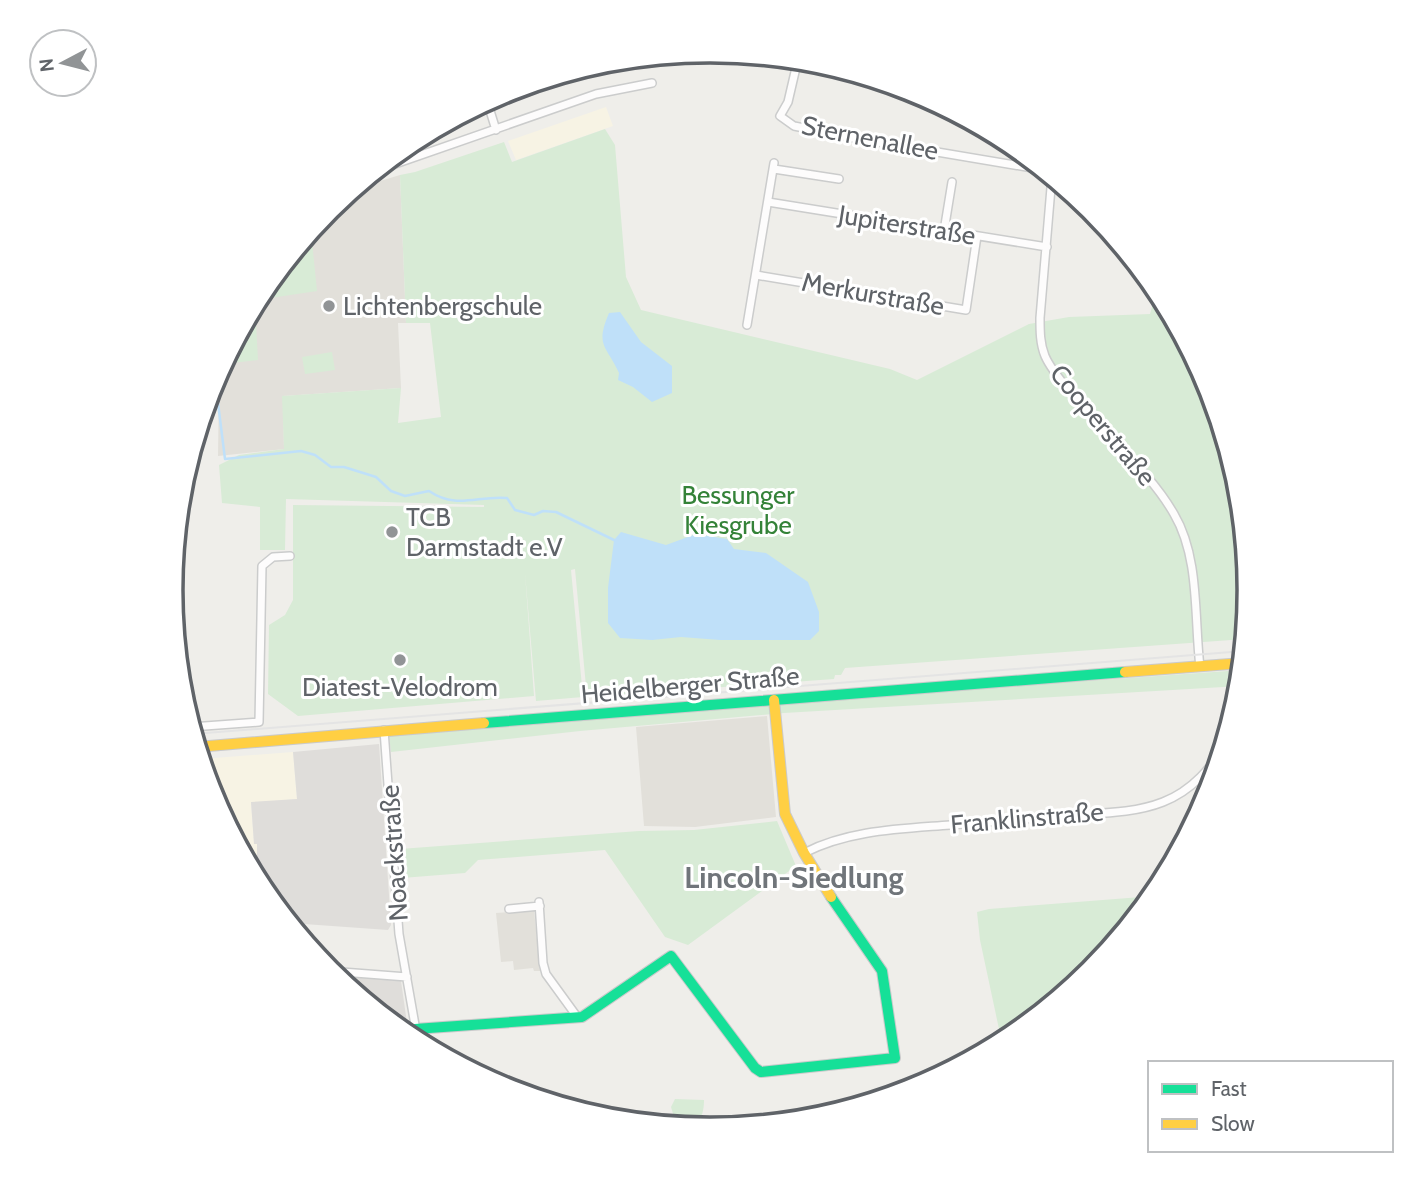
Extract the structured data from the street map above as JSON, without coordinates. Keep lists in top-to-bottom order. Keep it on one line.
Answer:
{"streets":{"street":["Sternenallee","Jupiterstraße","Merkurstraße","Cooperstraße","Heidelberger Straße","Franklinstraße","Noackstraße"]},"crossings":[["Jupiterstraße","Merkurstraße"],["Jupiterstraße","Cooperstraße"],["Cooperstraße","Heidelberger Straße"],["Heidelberger Straße","Noackstraße"]],"districts":["Lincoln-Siedlung"],"parks":["Bessunger Kiesgrube"],"places":["Lichtenbergschule","TCB Darmstadt e.V","Diatest-Velodrom"],"legend":["Fast","Slow"],"north":"left"}
